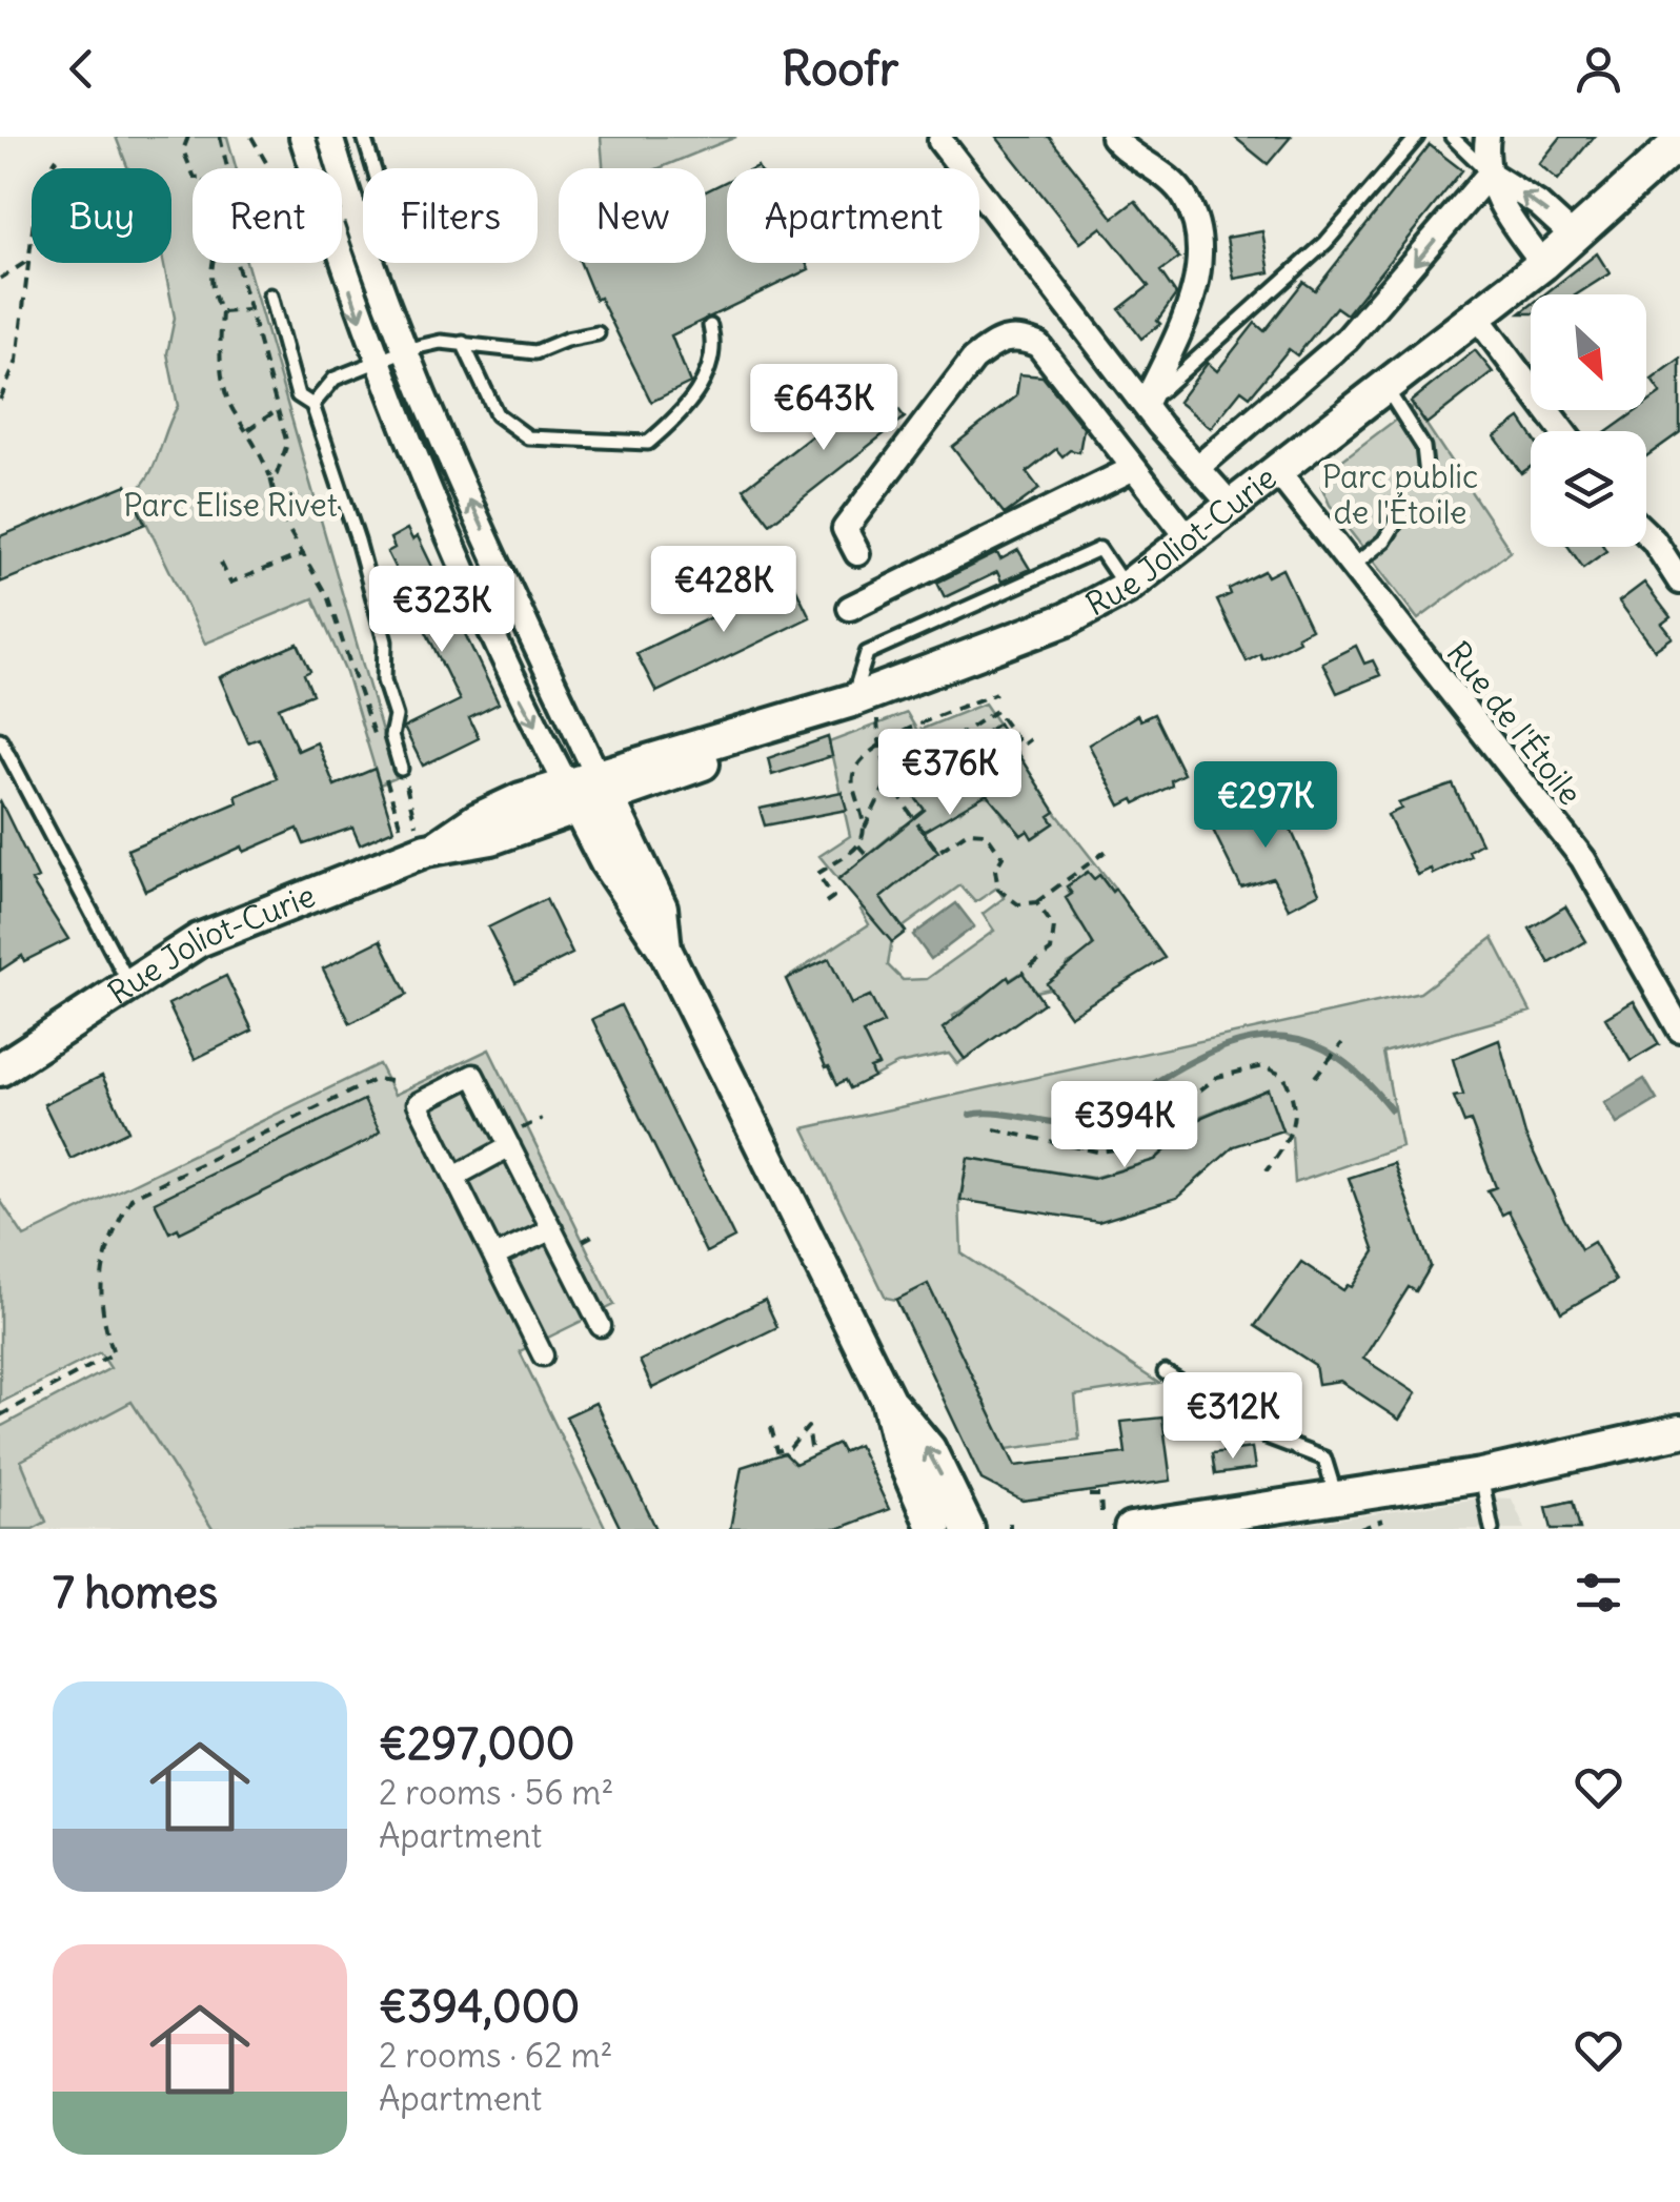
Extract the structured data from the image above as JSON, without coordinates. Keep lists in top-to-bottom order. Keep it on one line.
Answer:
{"streets":{"main road":["Rue Joliot-Curie"],"street":["Rue de l'Étoile"]},"crossings":[["Rue Joliot-Curie","Rue de l'Étoile"]],"parks":["Parc public de l'Étoile","Parc Elise Rivet"],"north":"bottom right","page":{"header":"Roofr","chip":["Buy","Rent","Filters","New","Apartment"],"price":["€643K","€428K","€323K","€376K","€297K","€394K","€312K"],"heading":"7 homes","list":[{"name":"€297,000","note":"2 rooms · 56 m² · Apartment"},{"name":"€394,000","note":"2 rooms · 62 m² · Apartment"}]}}
